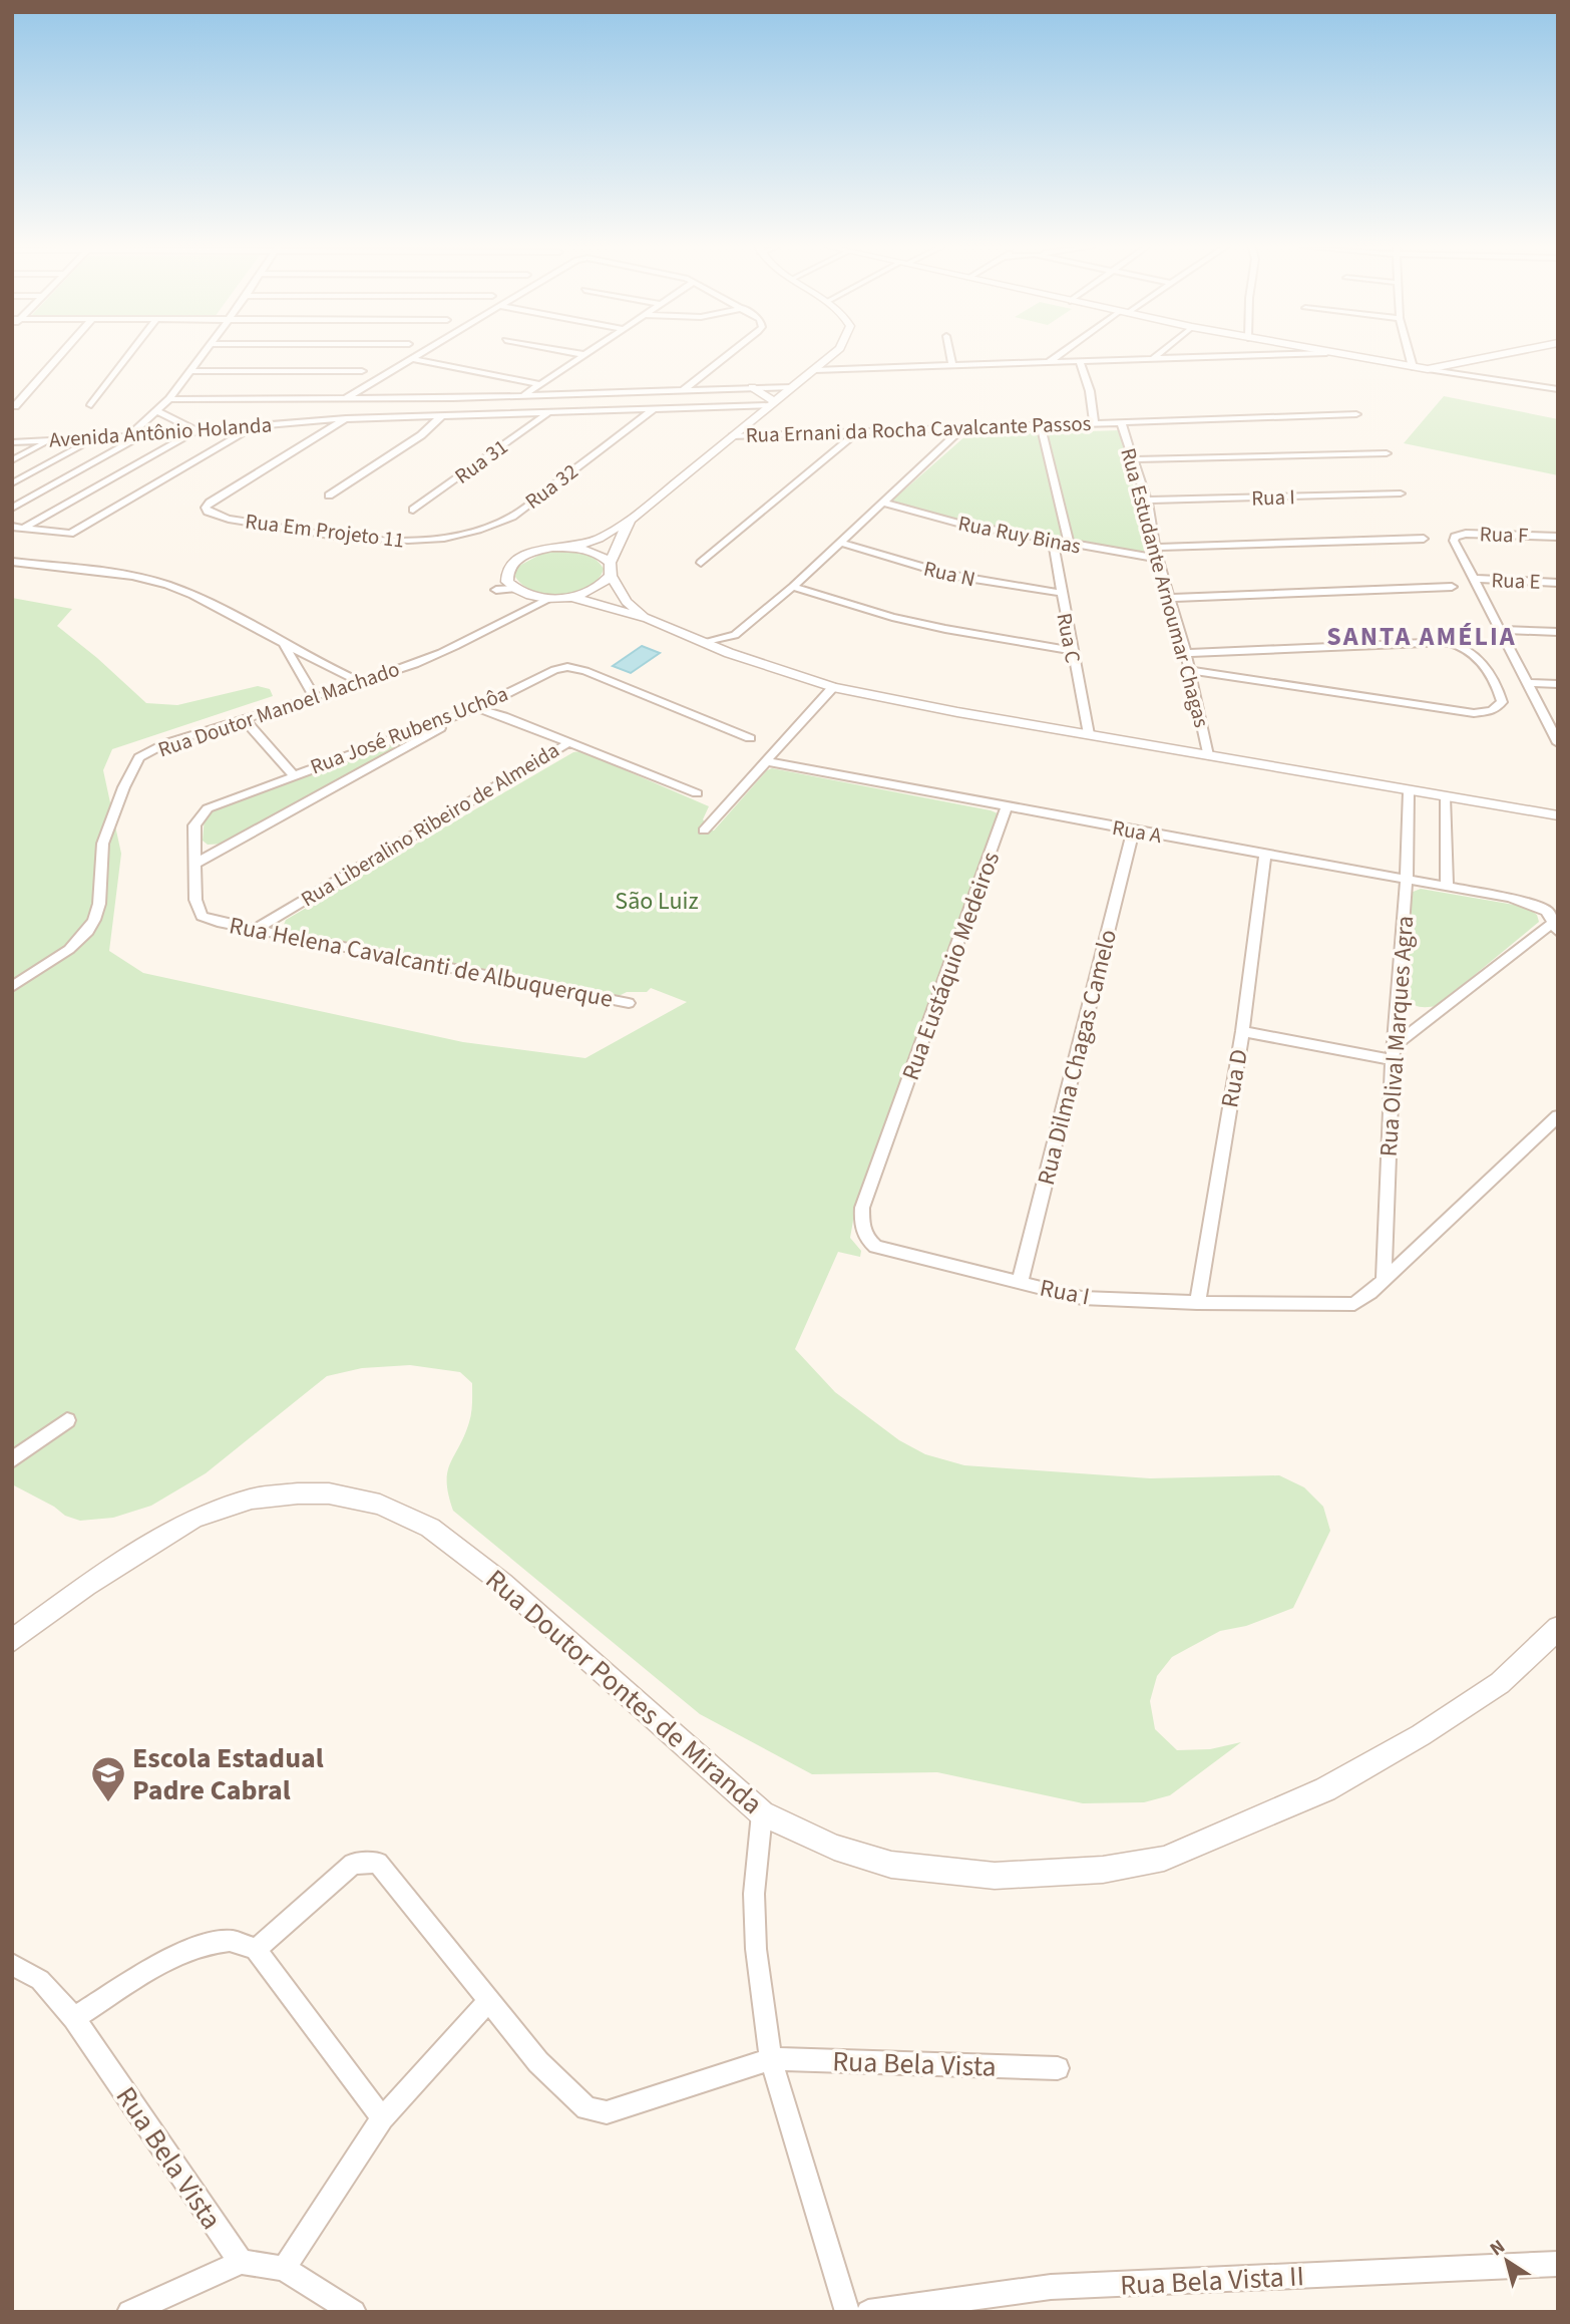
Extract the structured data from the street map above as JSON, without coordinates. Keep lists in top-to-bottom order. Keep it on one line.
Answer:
{"streets":{"street":["Rua Ernani da Rocha Cavalcante Passos","Avenida Antônio Holanda","Rua 31","Rua 32","Rua I","Rua Em Projeto 11","Rua Ruy Binas","Rua F","Rua N","Rua E","Rua Estudante Arnoumar Chagas","Rua C","Rua Doutor Manoel Machado","Rua José Rubens Uchôa","Rua Liberalino Ribeiro de Almeida","Rua A","Rua Helena Cavalcanti de Albuquerque","Rua Eustáquio Medeiros","Rua Olival Marques Agra","Rua Dilma Chagas Camelo","Rua D","Rua Doutor Pontes de Miranda","Rua Bela Vista","Rua Bela Vista II"]},"crossings":[["Rua Ernani da Rocha Cavalcante Passos","Rua Estudante Arnoumar Chagas"],["Avenida Antônio Holanda","Rua 31"],["Avenida Antônio Holanda","Rua 32"],["Avenida Antônio Holanda","Rua Em Projeto 11"],["Rua 32","Rua Em Projeto 11"],["Rua I","Rua Estudante Arnoumar Chagas"],["Rua I","Rua Eustáquio Medeiros"],["Rua I","Rua Olival Marques Agra"],["Rua I","Rua Dilma Chagas Camelo"],["Rua I","Rua D"],["Rua Ruy Binas","Rua Estudante Arnoumar Chagas"],["Rua Ruy Binas","Rua C"],["Rua F","Rua E"],["Rua N","Rua C"],["Rua José Rubens Uchôa","Rua Helena Cavalcanti de Albuquerque"],["Rua Liberalino Ribeiro de Almeida","Rua Helena Cavalcanti de Albuquerque"],["Rua A","Rua Eustáquio Medeiros"],["Rua A","Rua Olival Marques Agra"],["Rua A","Rua Dilma Chagas Camelo"],["Rua A","Rua D"]],"districts":["SANTA AMÉLIA"],"parks":["São Luiz"],"places":{"school or university":["Escola Estadual Padre Cabral"]},"north":"top left"}
